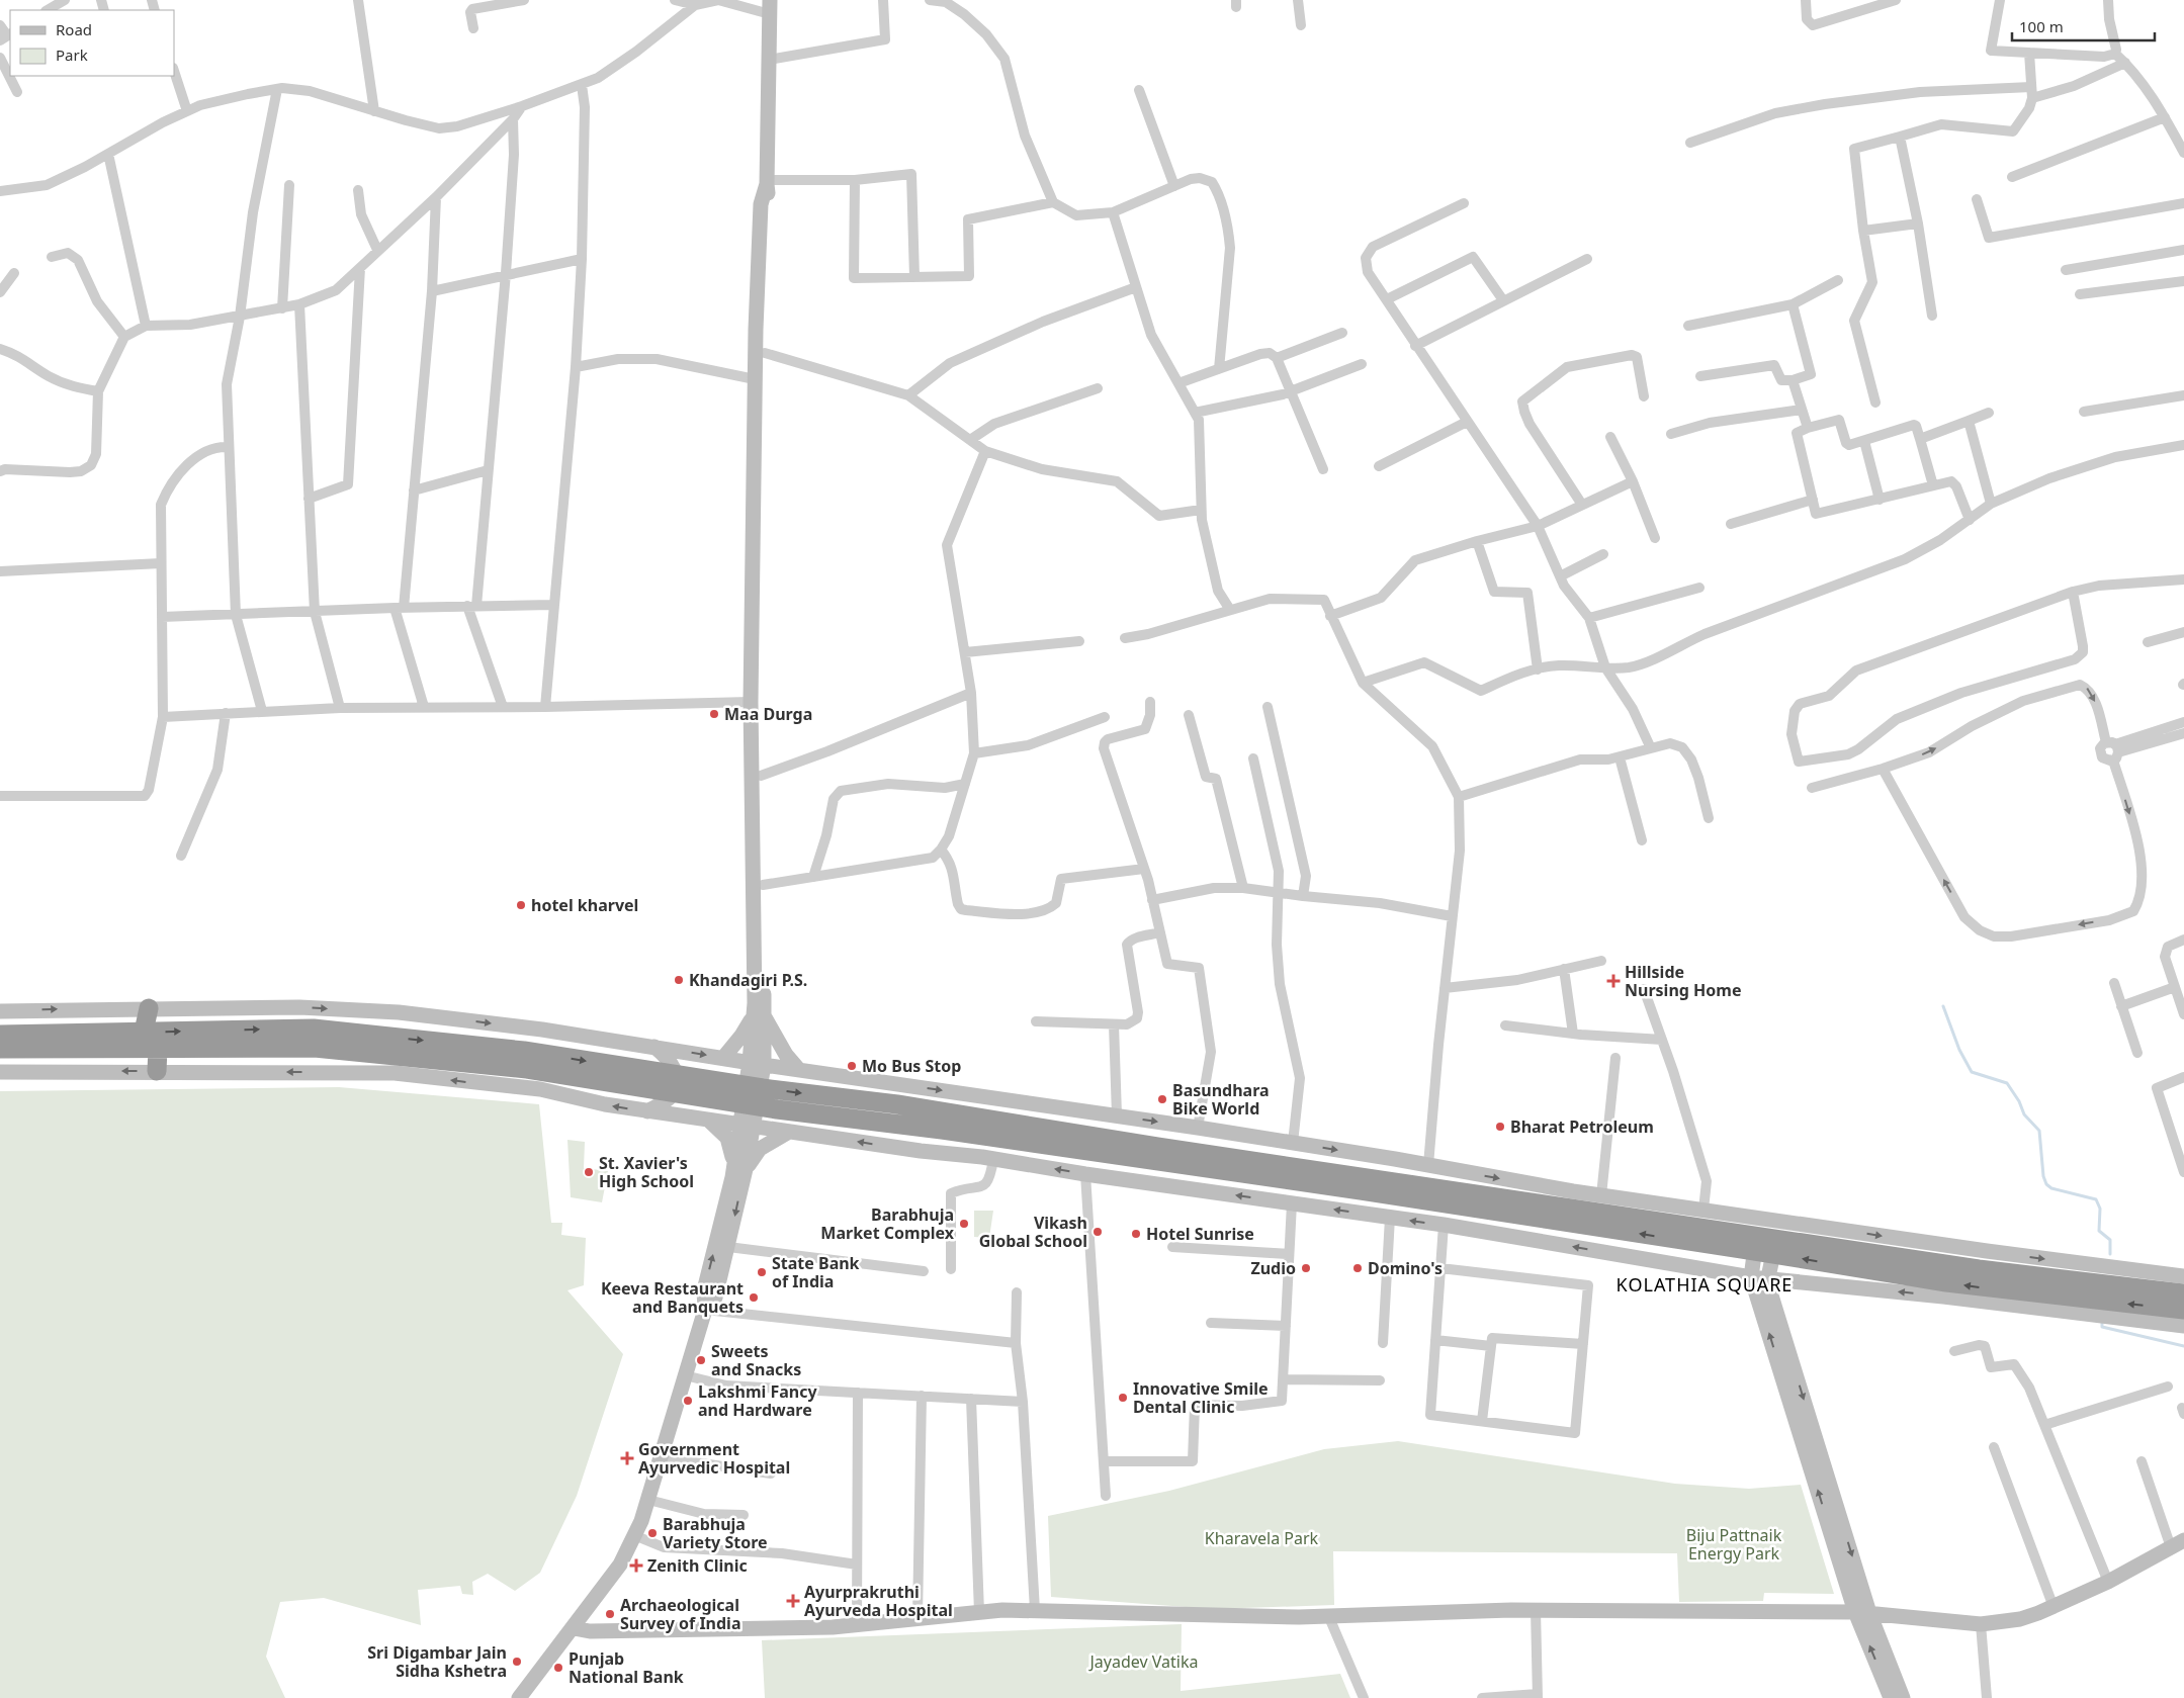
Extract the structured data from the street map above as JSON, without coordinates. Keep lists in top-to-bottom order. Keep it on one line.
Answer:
{"districts":["KOLATHIA SQUARE"],"parks":["Biju Pattnaik Energy Park","Kharavela Park","Jayadev Vatika"],"places":{"other":["Maa Durga","hotel kharvel","Khandagiri P.S.","Mo Bus Stop","Basundhara Bike World","Bharat Petroleum","St. Xavier's High School","Barabhuja Market Complex","Vikash Global School","Hotel Sunrise","Zudio","Domino's","State Bank of India","Keeva Restaurant and Banquets","Sweets and Snacks","Innovative Smile Dental Clinic","Lakshmi Fancy and Hardware","Barabhuja Variety Store","Archaeological Survey of India","Sri Digambar Jain Sidha Kshetra","Punjab National Bank"],"health":["Hillside Nursing Home","Government Ayurvedic Hospital","Zenith Clinic","Ayurprakruthi Ayurveda Hospital"]},"legend":["Road","Park"],"scale_bar":"100 m"}
